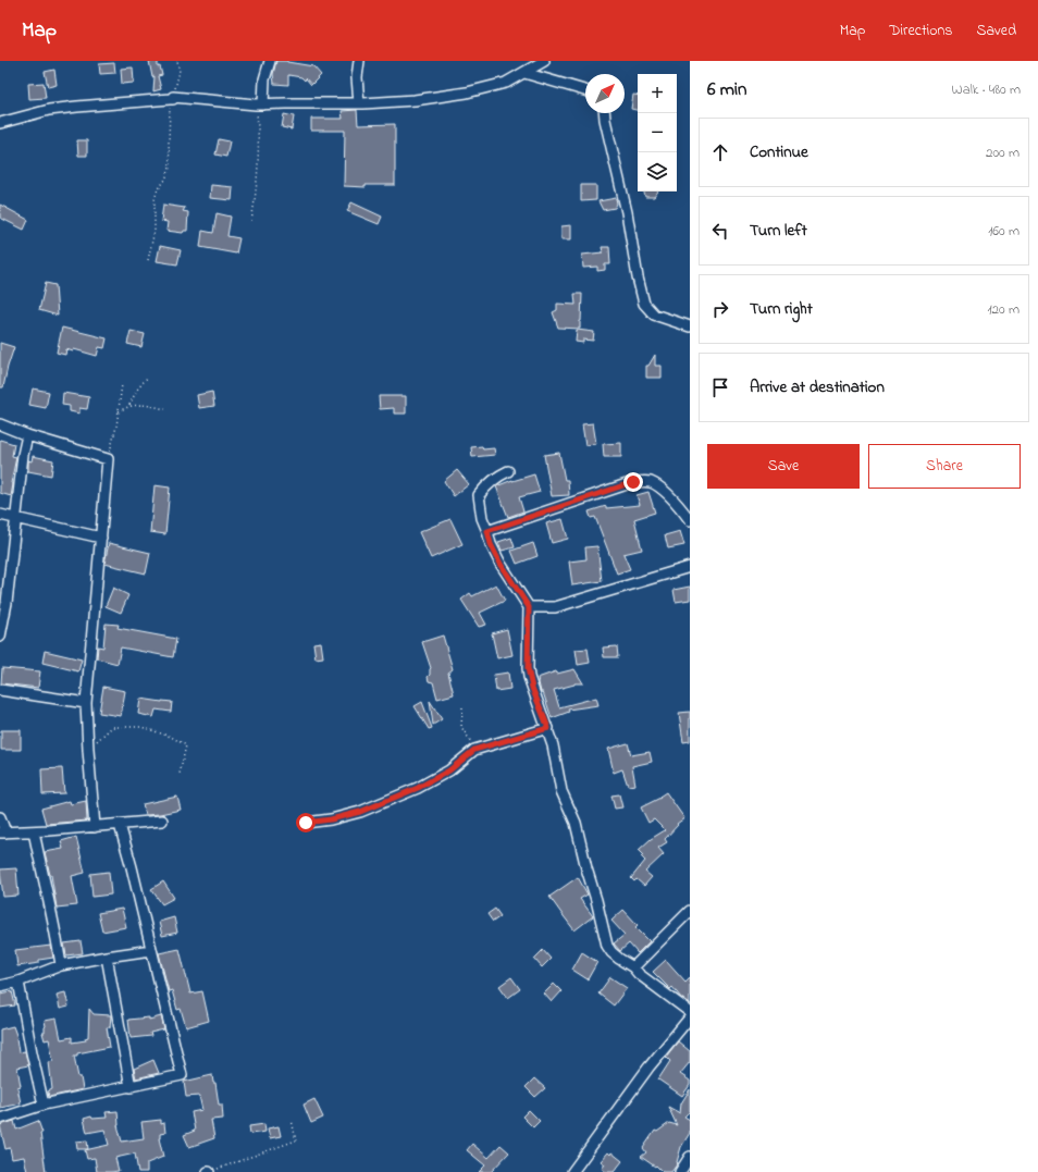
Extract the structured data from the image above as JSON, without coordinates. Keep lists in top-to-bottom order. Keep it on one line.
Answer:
{"north":"top right","page":{"header":"Map","nav":["Map","Directions","Saved"],"heading":["6 min","Walk · 480 m"],"map_buttons":["+","−"],"list":[["Continue","200 m"],["Turn left","160 m"],["Turn right","120 m"],"Arrive at destination"],"buttons":["Save","Share"]}}
